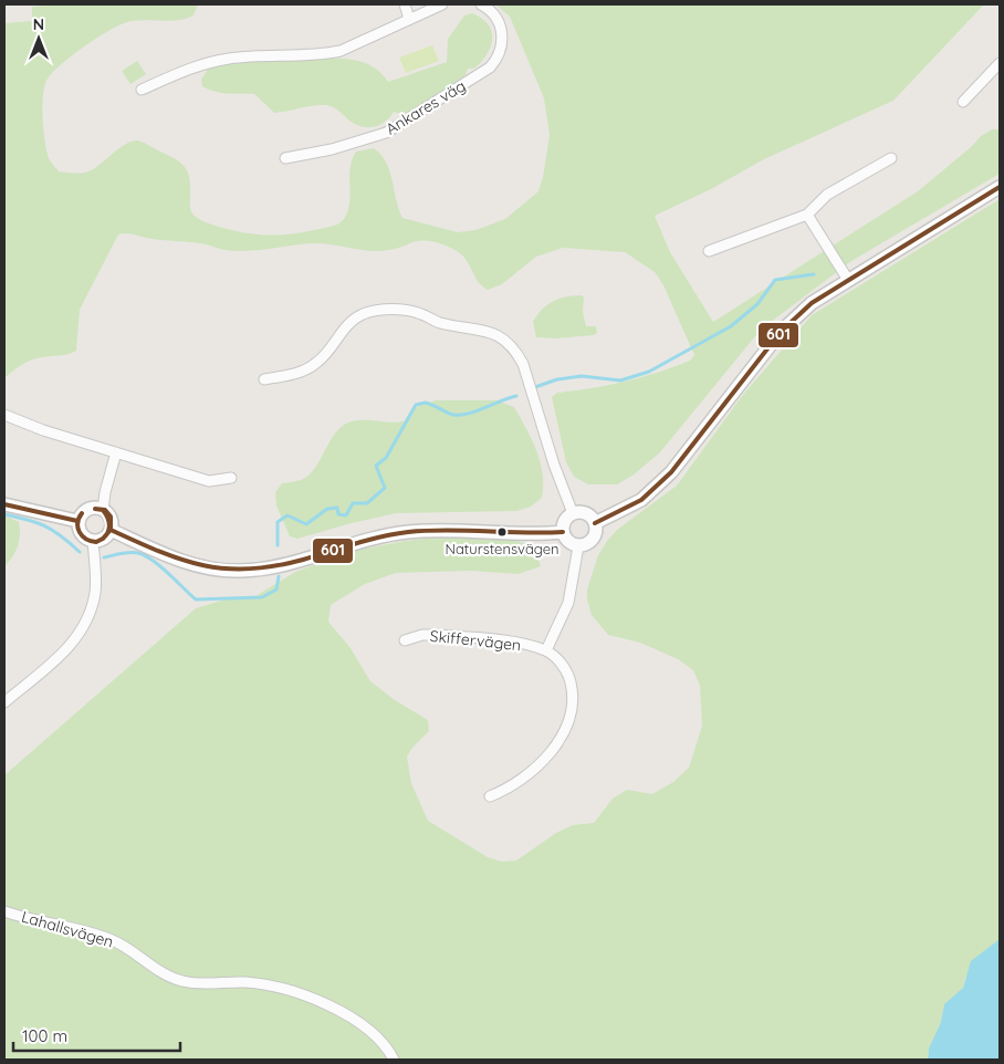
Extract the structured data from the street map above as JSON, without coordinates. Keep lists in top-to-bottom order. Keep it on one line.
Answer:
{"streets":{"street":["Ankares väg","Skiffervägen","Lahallsvägen"]},"places":["Naturstensvägen"],"lines":["transit line 601"],"scale_bar":"100 m","north":"top"}
